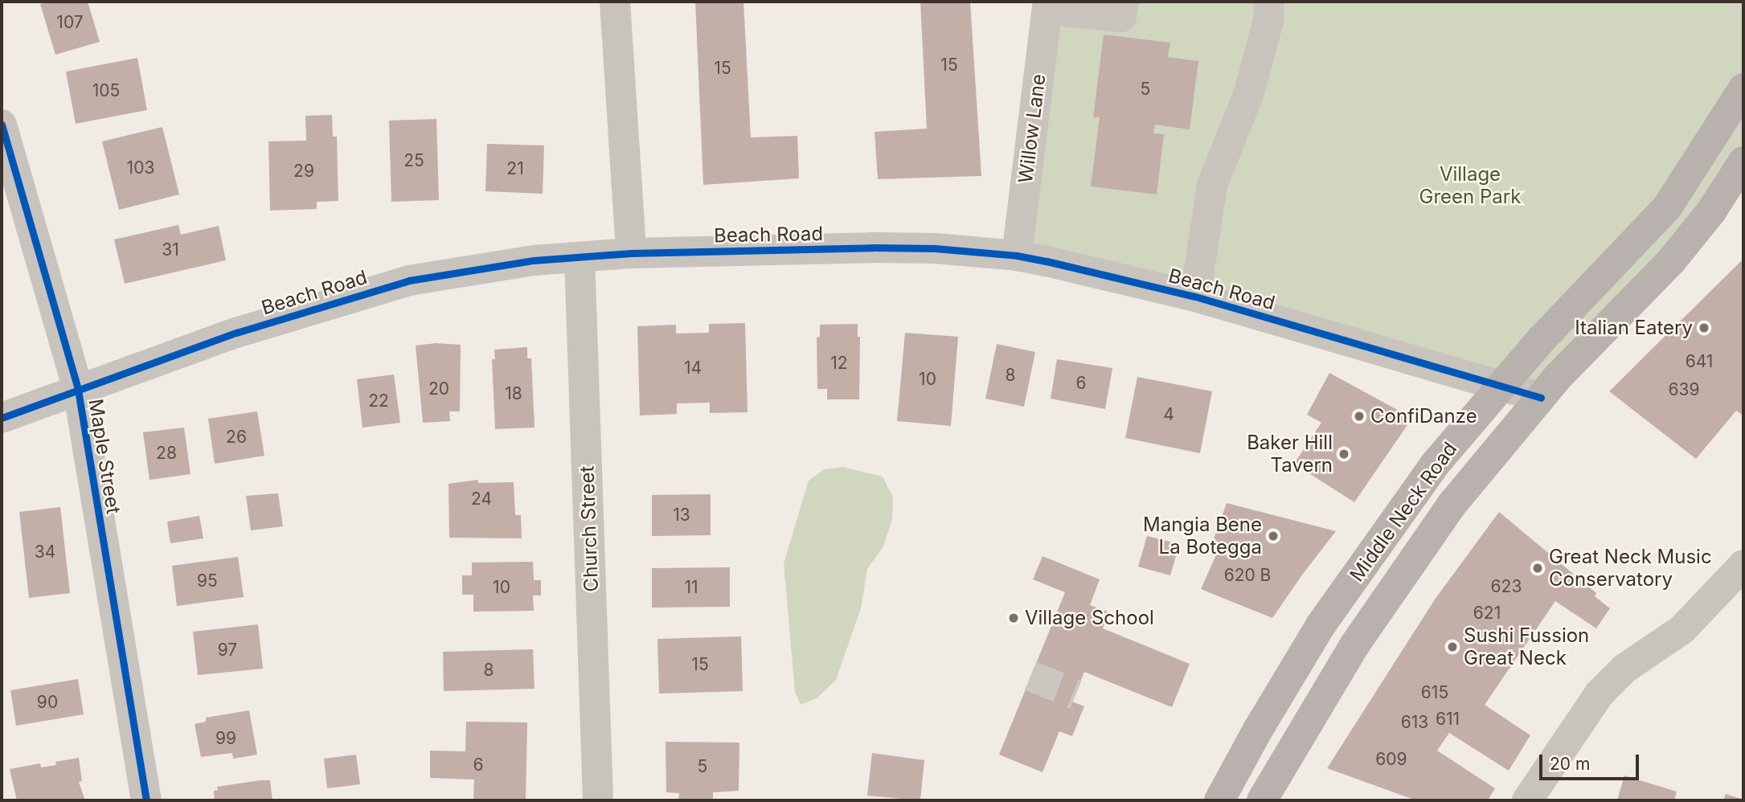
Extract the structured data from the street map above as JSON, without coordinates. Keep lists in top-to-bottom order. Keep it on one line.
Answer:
{"streets":{"main road":["Middle Neck Road"],"street":["Willow Lane","Beach Road","Maple Street","Church Street"]},"crossings":[["Willow Lane","Beach Road"],["Beach Road","Maple Street"],["Beach Road","Middle Neck Road"],["Beach Road","Church Street"]],"parks":["Village Green Park"],"places":["Italian Eatery","ConfiDanze","Baker Hill Tavern","Mangia Bene La Botegga","Great Neck Music Conservatory","Village School","Sushi Fussion Great Neck"],"house_numbers":["107","15","15","5","105","25","103","21","29","31","641","12","14","8","10","6","20","639","18","22","4","26","28","24","13","34","620 B","95","623","10","11","621","97","15","8","615","90","611","613","99","609","6","5"],"scale_bar":"20 m"}
